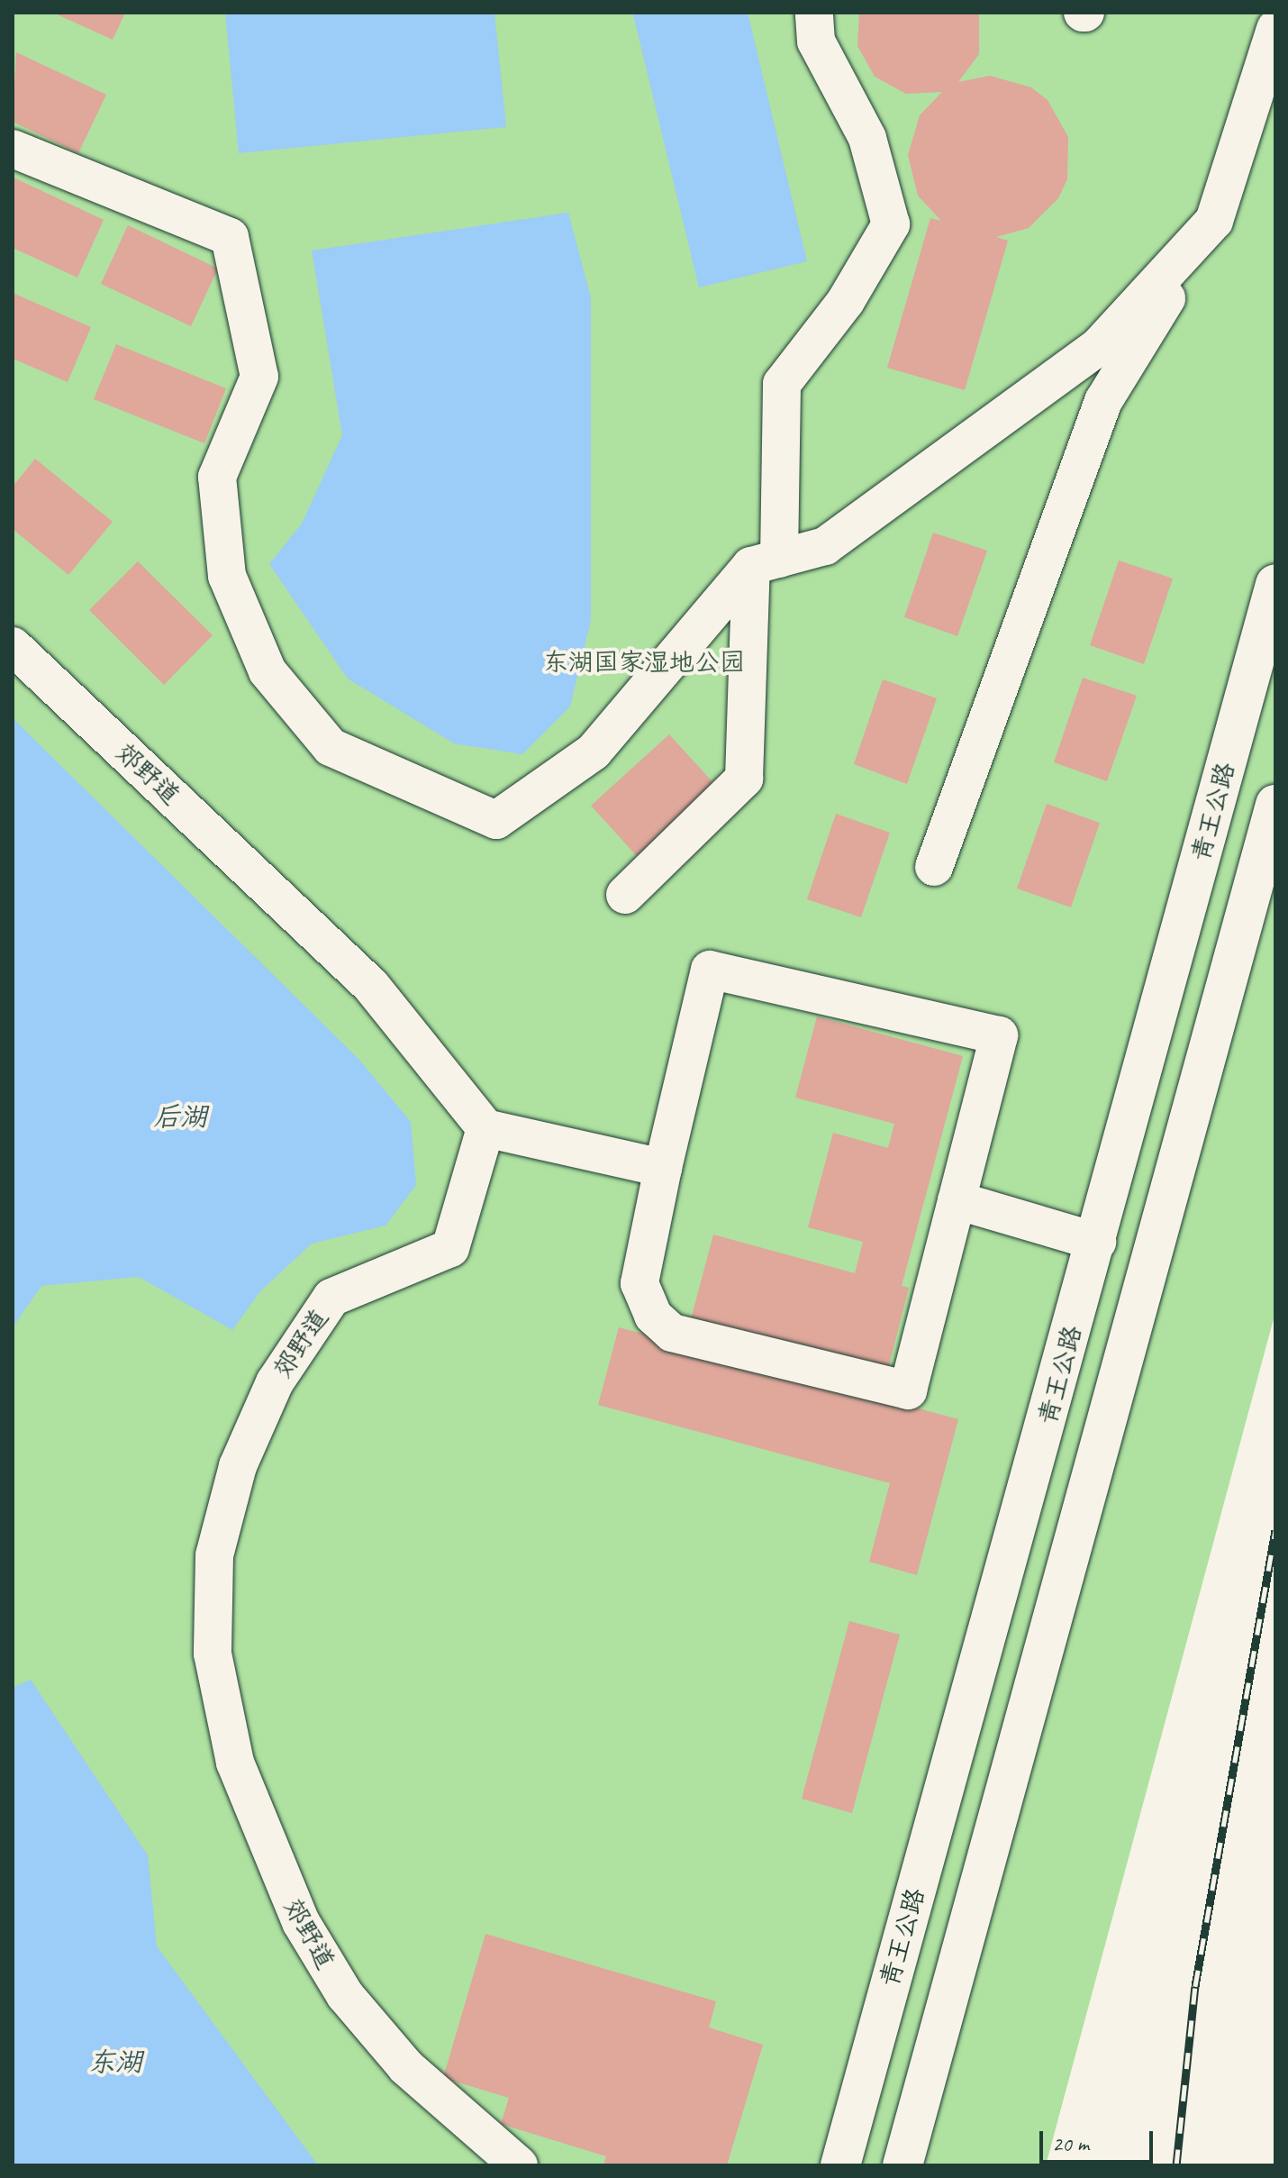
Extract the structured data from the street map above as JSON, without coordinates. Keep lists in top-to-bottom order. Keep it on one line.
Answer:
{"streets":{"main road":["青王公路"],"lane":["郊野道"]},"water":["后湖","东湖"],"parks":["东湖国家湿地公园"],"scale_bar":"20 m"}
